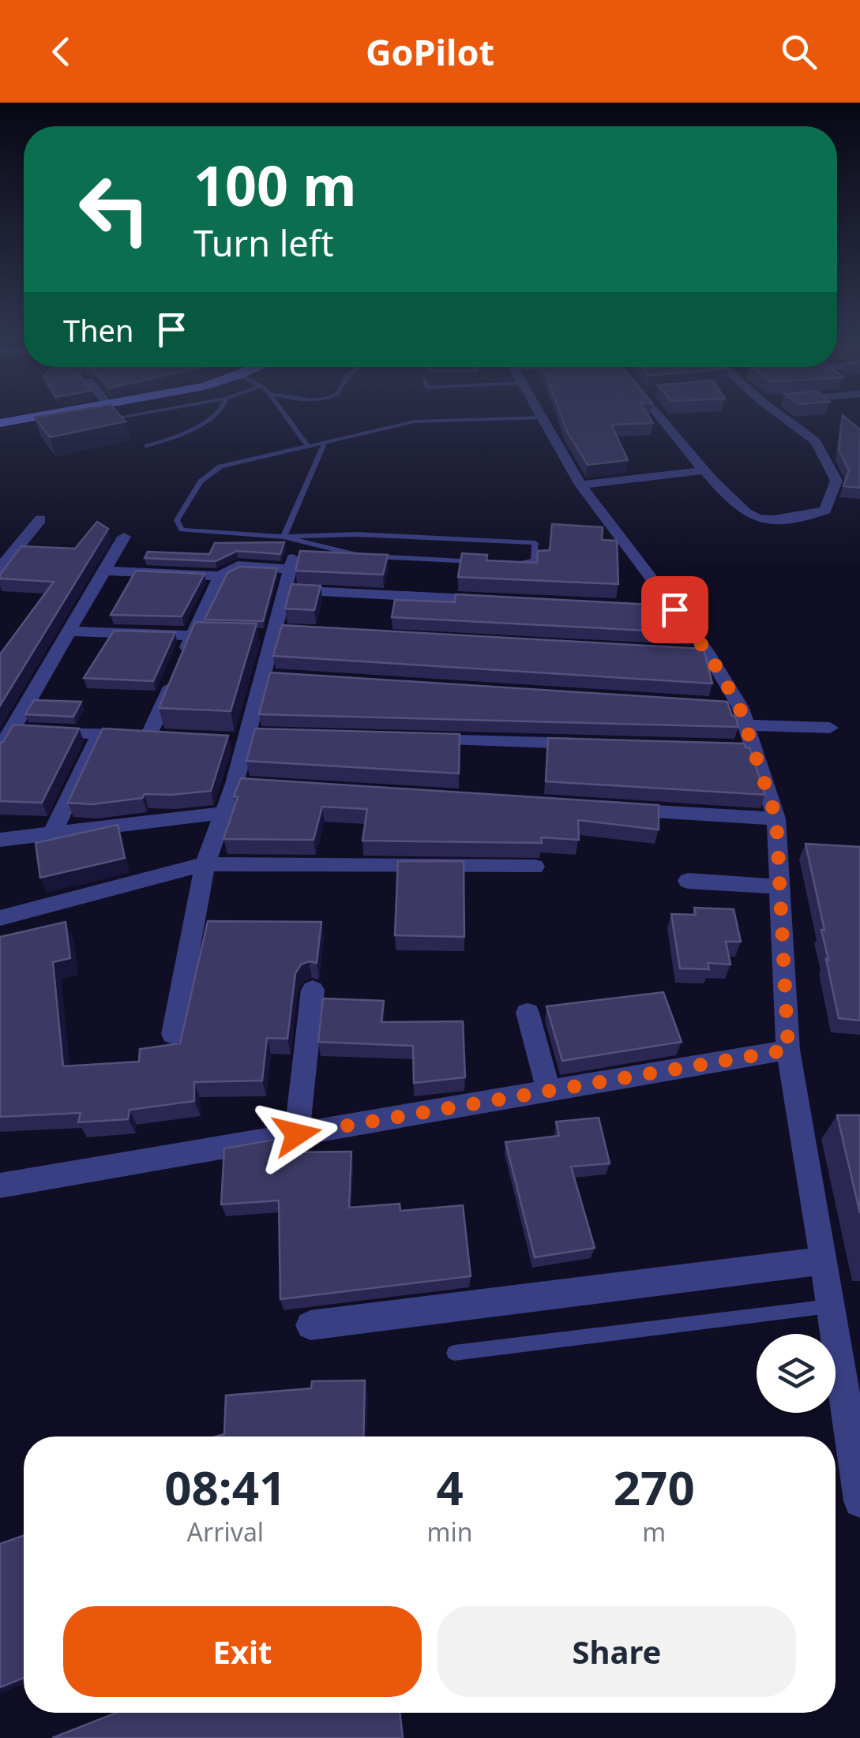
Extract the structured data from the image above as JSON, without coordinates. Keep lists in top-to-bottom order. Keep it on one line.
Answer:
{"page":{"header":"GoPilot","turn":["100 m","Turn left"],"then":"Then","eta":["08:41","Arrival","4","min","270","m"],"buttons":["Exit","Share"]}}
